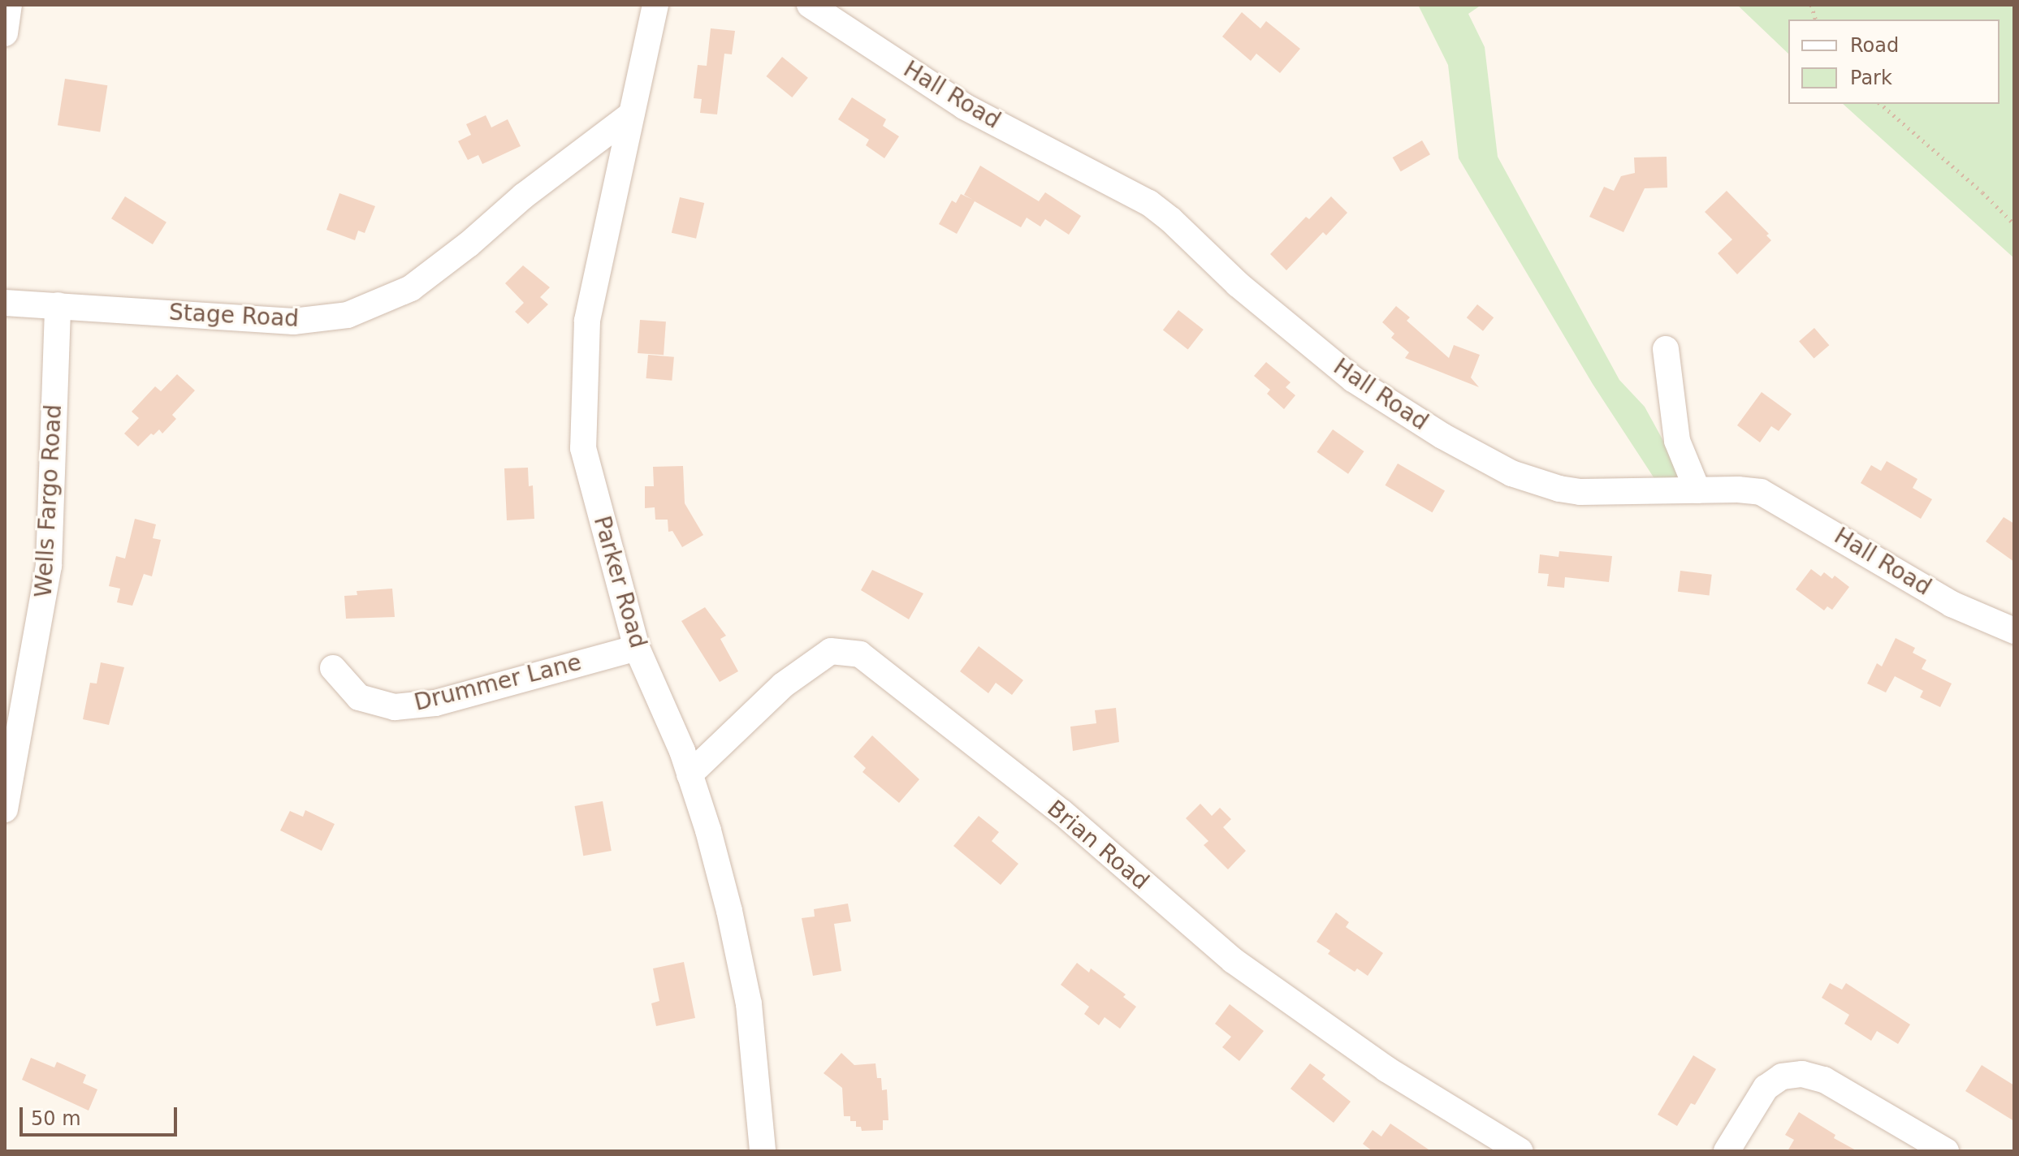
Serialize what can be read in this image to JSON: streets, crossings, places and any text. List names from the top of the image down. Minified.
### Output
{"streets":{"street":["Hall Road","Stage Road","Wells Fargo Road","Parker Road","Drummer Lane","Brian Road"]},"crossings":[["Stage Road","Wells Fargo Road"],["Stage Road","Parker Road"],["Parker Road","Drummer Lane"],["Parker Road","Brian Road"]],"legend":["Road","Park"],"scale_bar":"50 m"}
